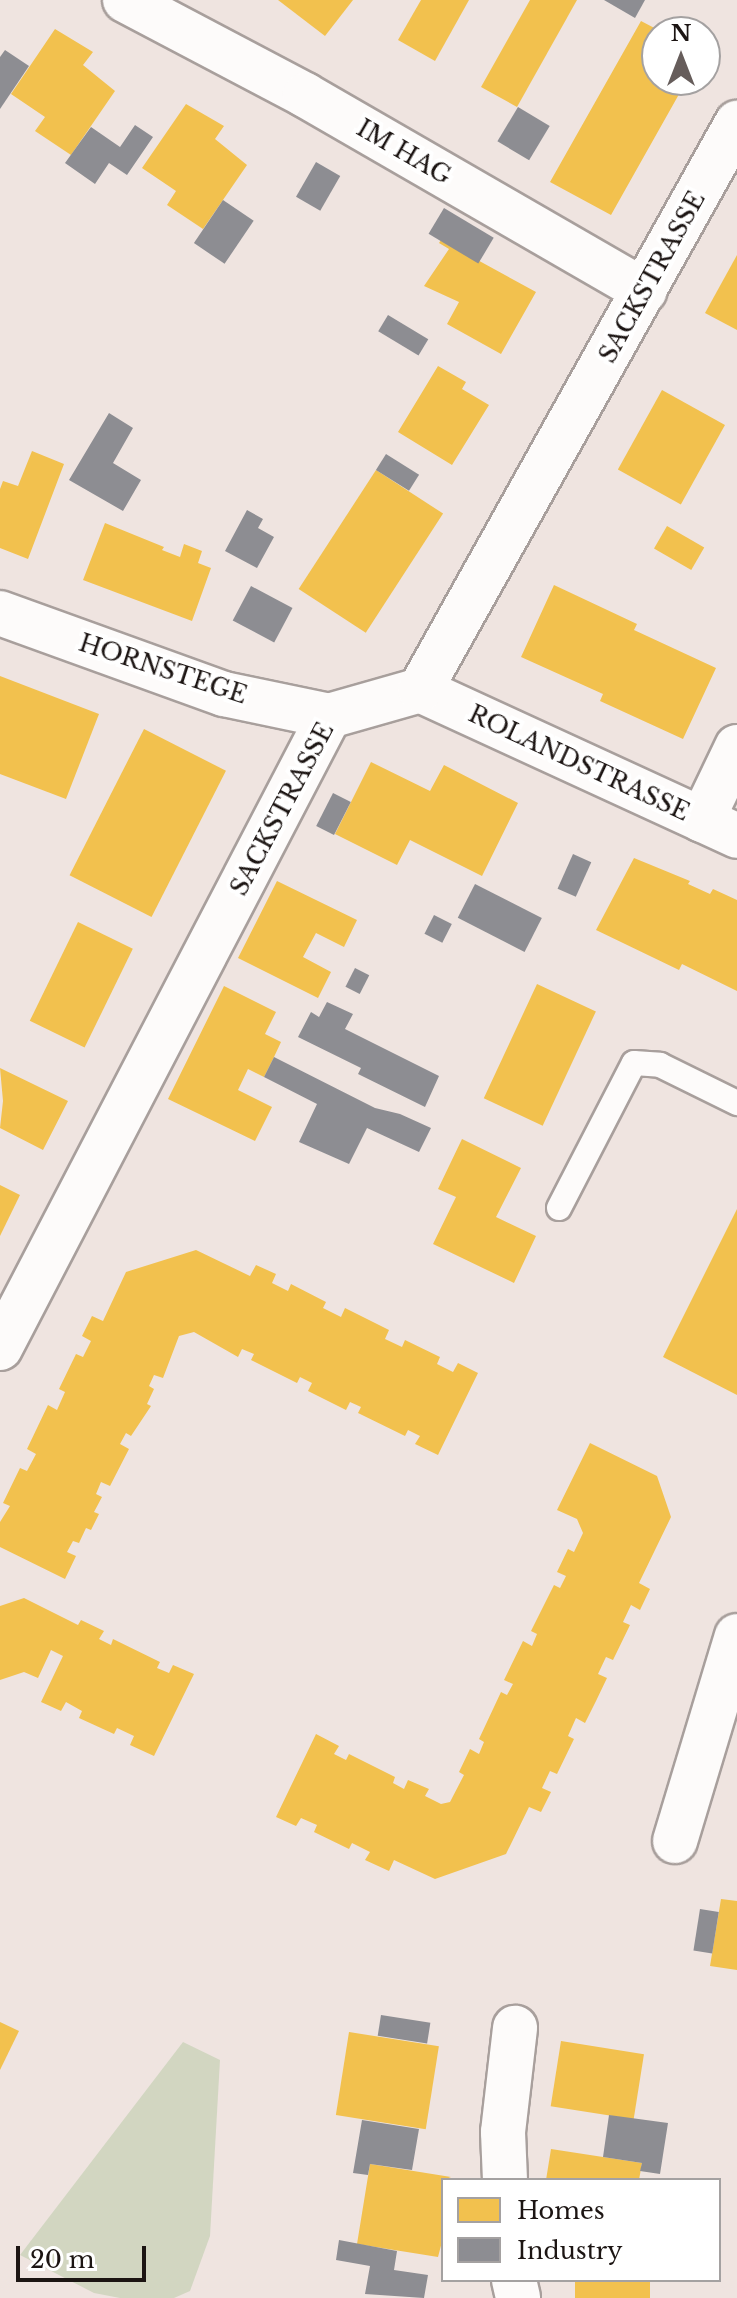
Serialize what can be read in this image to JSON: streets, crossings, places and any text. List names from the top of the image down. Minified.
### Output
{"streets":{"street":["IM HAG","SACKSTRASSE","HORNSTEGE","ROLANDSTRASSE"]},"crossings":[["IM HAG","SACKSTRASSE"],["SACKSTRASSE","HORNSTEGE"],["SACKSTRASSE","ROLANDSTRASSE"]],"legend":["Homes","Industry"],"scale_bar":"20 m","north":"top"}
